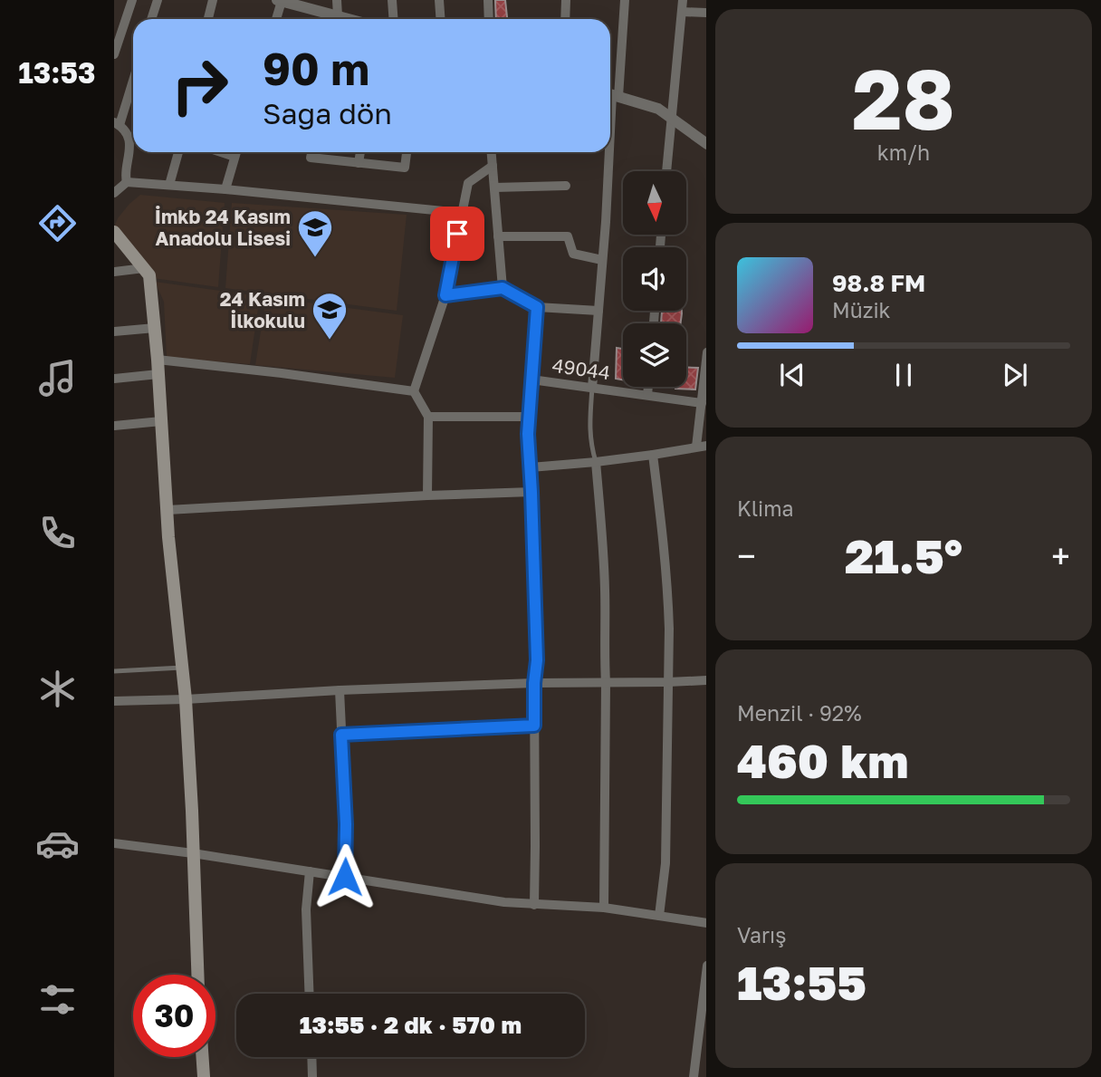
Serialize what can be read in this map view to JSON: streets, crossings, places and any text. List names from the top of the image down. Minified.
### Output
{"streets":{"street":["49044"]},"places":{"school or university":["İmkb 24 Kasım Anadolu Lisesi","24 Kasım İlkokulu"]},"north":"bottom","page":{"tabs":"13:53","tile":[["28","km/h"],"Klima",["Menzil · 92%","460 km"],["Varış","13:55"]],"turn":["90 m","Sağa dön"],"song":["98.8 FM","Müzik"],"heat":["−","21.5°","+"],"limit":"30","trip":"13:55 · 2 dk · 570 m"}}
